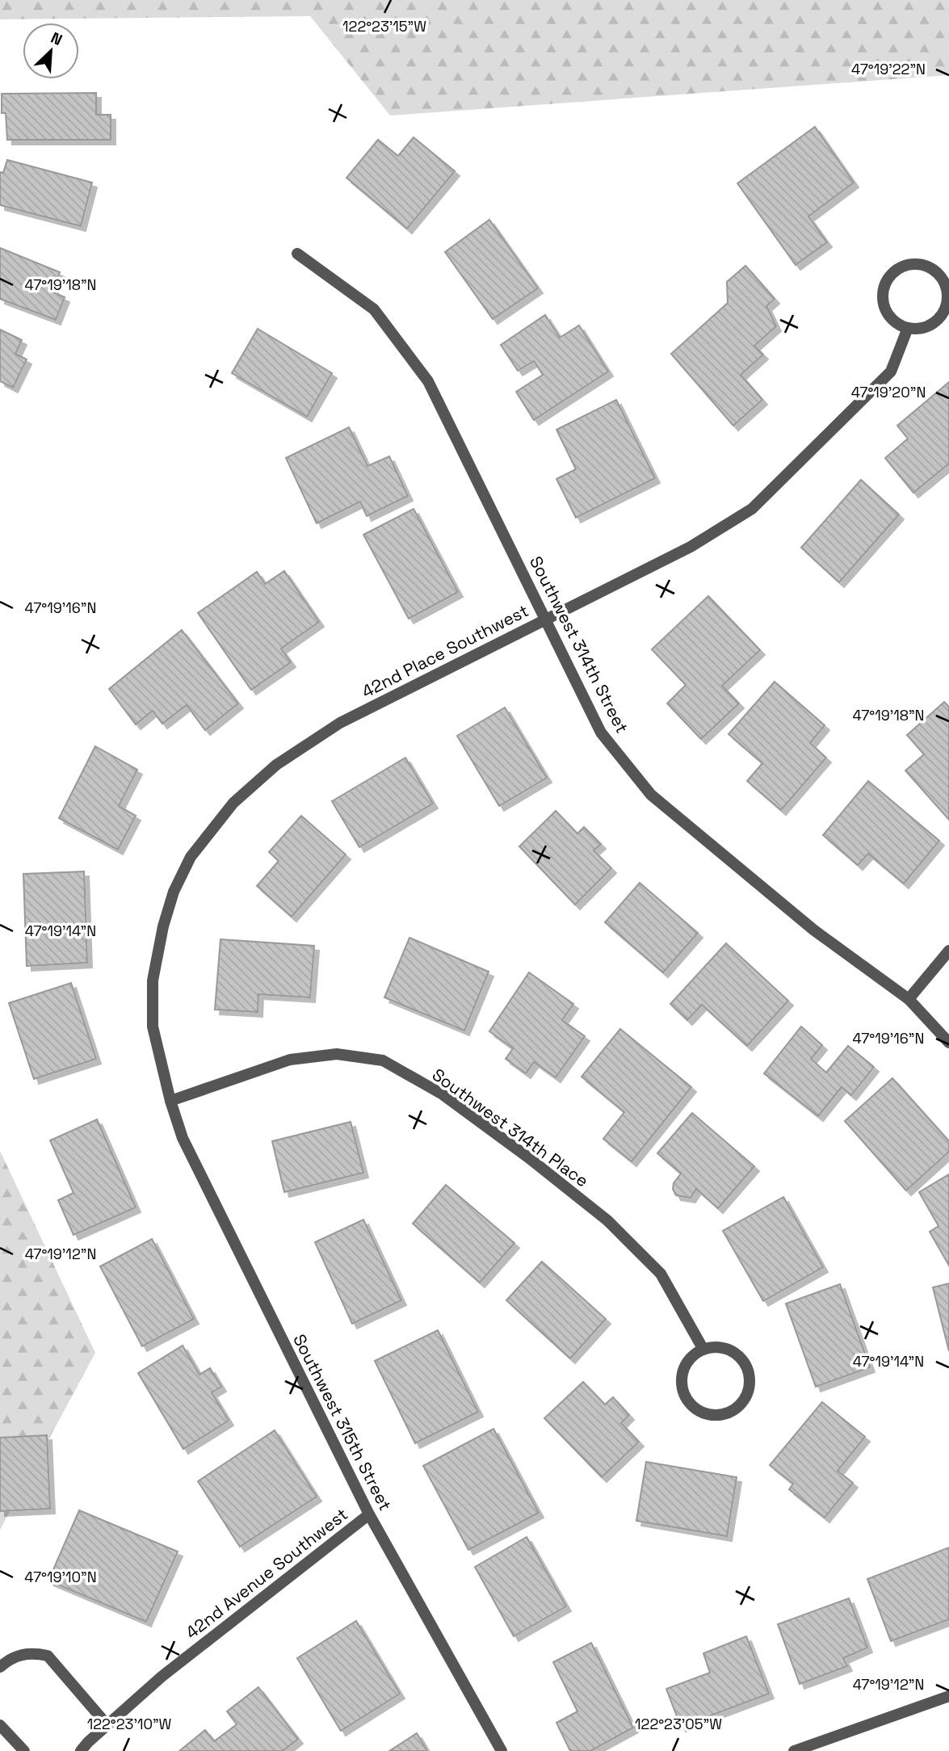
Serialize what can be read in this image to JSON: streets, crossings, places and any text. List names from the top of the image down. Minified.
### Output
{"streets":{"street":["Southwest 314th Street","42nd Place Southwest","Southwest 314th Place","Southwest 315th Street","42nd Avenue Southwest"]},"crossings":[["Southwest 314th Street","42nd Place Southwest"],["42nd Place Southwest","Southwest 314th Place"],["42nd Place Southwest","Southwest 315th Street"],["Southwest 314th Place","Southwest 315th Street"],["Southwest 315th Street","42nd Avenue Southwest"]],"north":"top right","coordinates":["122°23'15\"W","47°19'22\"N","47°19'18\"N","47°19'20\"N","47°19'16\"N","47°19'14\"N","47°19'12\"N","47°19'10\"N","122°23'10\"W","122°23'05\"W"]}
